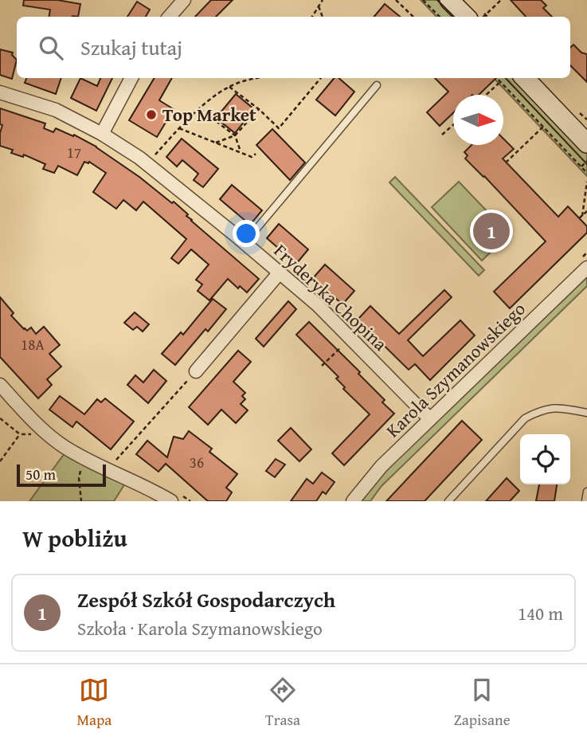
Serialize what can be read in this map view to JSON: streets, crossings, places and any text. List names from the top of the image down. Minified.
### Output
{"streets":{"street":["Fryderyka Chopina","Karola Szymanowskiego"]},"crossings":[["Fryderyka Chopina","Karola Szymanowskiego"]],"places":["Top Market"],"house_numbers":["17","18A","36"],"scale_bar":"50 m","north":"right","page":{"search":"Szukaj tutaj","pins":"1","scale":"50 m","heading":"W pobliżu","list":[{"mark":"1","name":"Zespół Szkół Gospodarczych","note":"Szkoła · Karola Szymanowskiego","value":"140 m"}],"nav":["Mapa","Trasa","Zapisane"]}}
